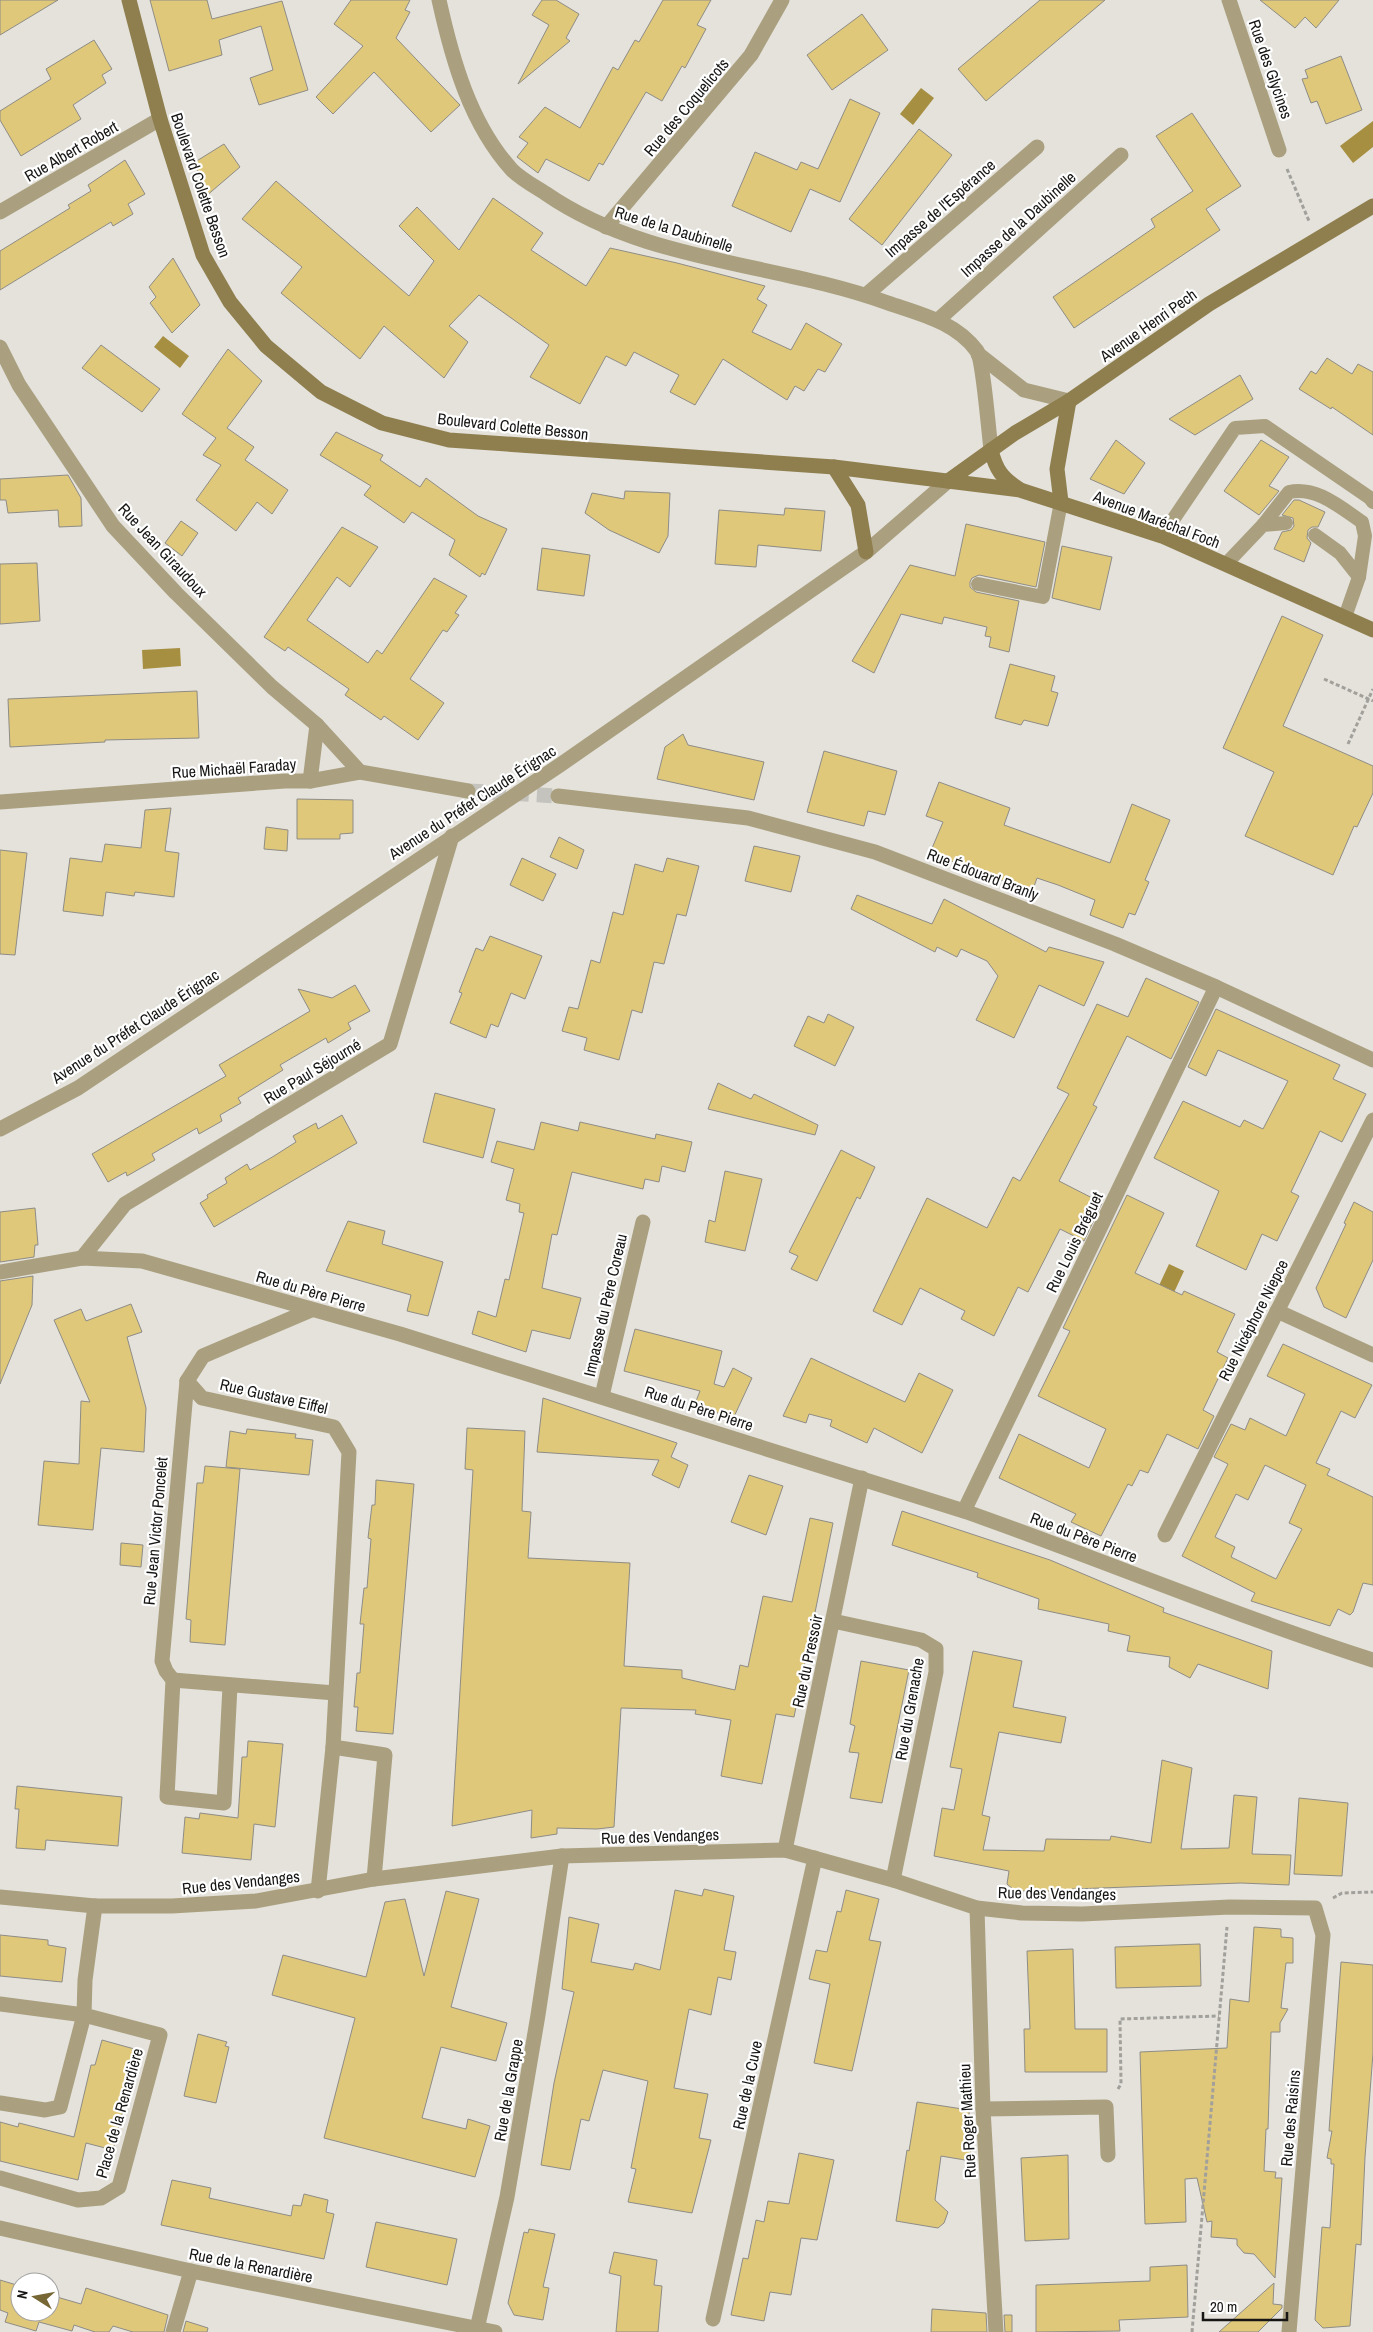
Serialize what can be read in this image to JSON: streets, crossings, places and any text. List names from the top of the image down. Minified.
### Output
{"streets":{"main road":["Boulevard Colette Besson","Avenue Henri Pech","Avenue Maréchal Foch"],"street":["Rue des Glycines","Rue des Coquelicots","Rue Albert Robert","Impasse de l'Espérance","Impasse de la Daubinelle","Rue de la Daubinelle","Rue Jean Giraudoux","Rue Michaël Faraday","Avenue du Préfet Claude Érignac","Rue Édouard Branly","Rue Paul Séjourné","Rue Louis Bréguet","Rue du Père Pierre","Impasse du Père Coreau","Rue Nicéphore Niepce","Rue Gustave Eiffel","Rue Jean Victor Poncelet","Rue du Pressoir","Rue du Grenache","Rue des Vendanges","Rue de la Cuve","Rue de la Grappe","Place de la Renardière","Rue des Raisins","Rue Roger Mathieu","Rue de la Renardière"]},"crossings":[["Rue des Coquelicots","Rue de la Daubinelle"],["Rue Albert Robert","Boulevard Colette Besson"],["Boulevard Colette Besson","Avenue Henri Pech"],["Boulevard Colette Besson","Avenue Maréchal Foch"],["Boulevard Colette Besson","Avenue du Préfet Claude Érignac"],["Impasse de l'Espérance","Rue de la Daubinelle"],["Impasse de la Daubinelle","Rue de la Daubinelle"],["Rue de la Daubinelle","Avenue Henri Pech"],["Avenue Henri Pech","Avenue Maréchal Foch"],["Avenue Henri Pech","Avenue du Préfet Claude Érignac"],["Avenue Maréchal Foch","Avenue du Préfet Claude Érignac"],["Rue Jean Giraudoux","Rue Michaël Faraday"],["Avenue du Préfet Claude Érignac","Rue Paul Séjourné"],["Rue Édouard Branly","Rue Louis Bréguet"],["Rue Paul Séjourné","Rue du Père Pierre"],["Rue Louis Bréguet","Rue du Père Pierre"],["Rue du Père Pierre","Impasse du Père Coreau"],["Rue du Père Pierre","Rue Gustave Eiffel"],["Rue du Père Pierre","Rue du Pressoir"],["Rue Gustave Eiffel","Rue Jean Victor Poncelet"],["Rue Gustave Eiffel","Rue des Vendanges"],["Rue du Pressoir","Rue du Grenache"],["Rue du Pressoir","Rue des Vendanges"],["Rue du Grenache","Rue des Vendanges"],["Rue des Vendanges","Rue de la Cuve"],["Rue des Vendanges","Rue de la Grappe"],["Rue des Vendanges","Rue des Raisins"],["Rue des Vendanges","Rue Roger Mathieu"],["Rue de la Grappe","Rue de la Renardière"]],"scale_bar":"20 m","north":"left"}
